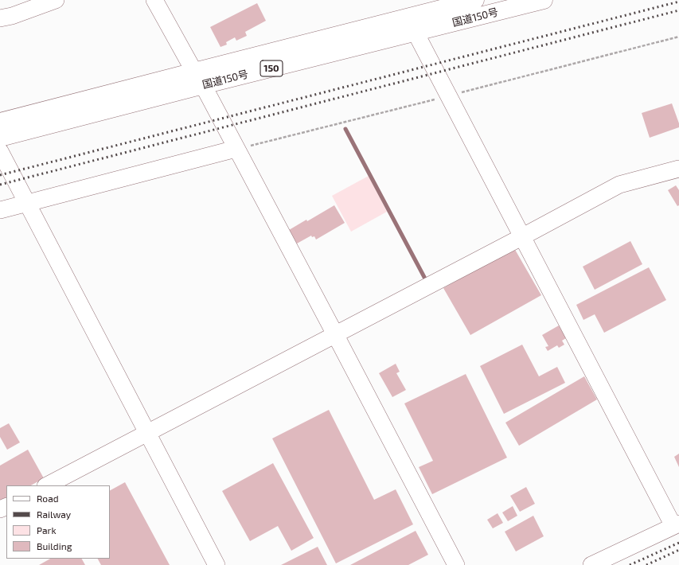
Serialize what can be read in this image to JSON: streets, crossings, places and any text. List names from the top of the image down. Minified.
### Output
{"streets":{"highway":["国道150号","150"]},"legend":["Road","Railway","Park","Building"]}
